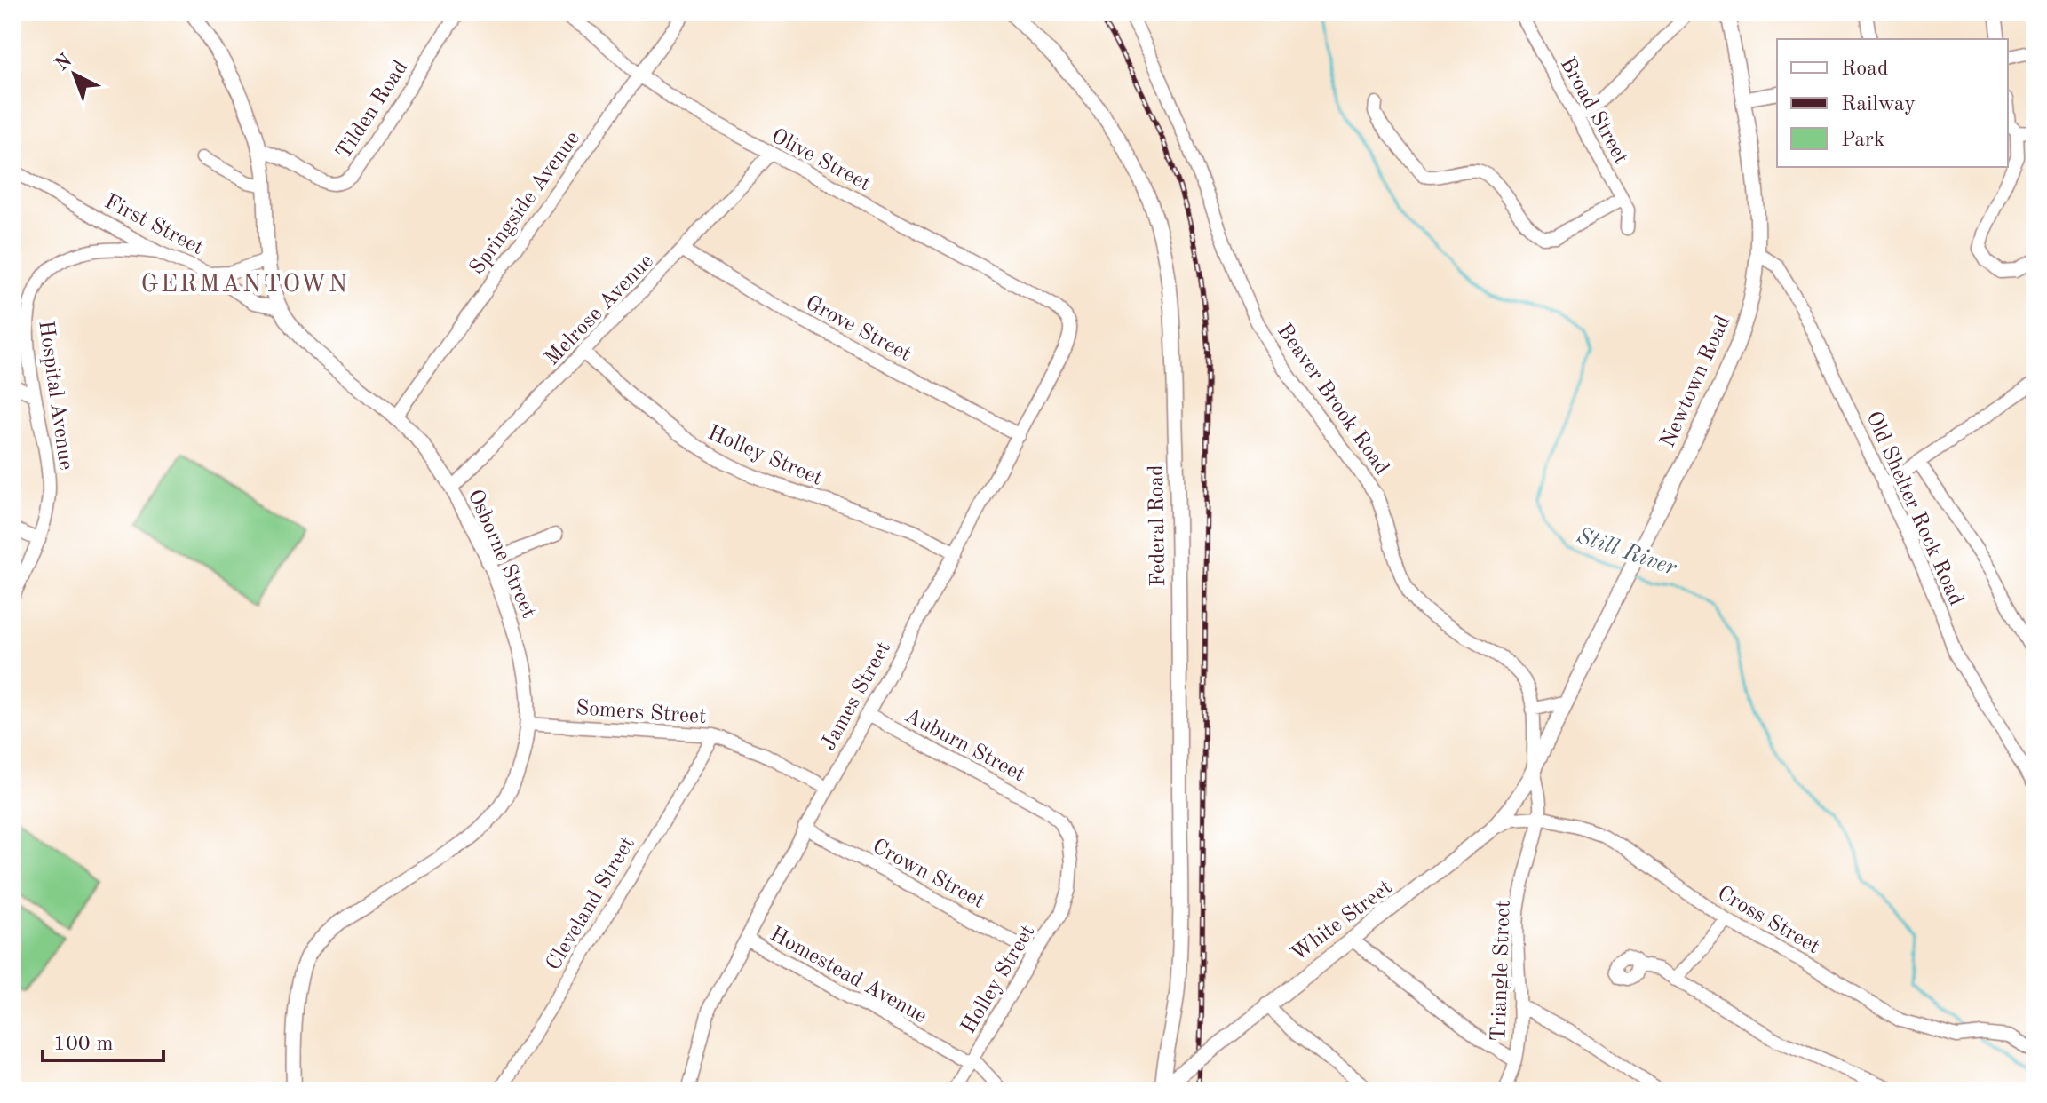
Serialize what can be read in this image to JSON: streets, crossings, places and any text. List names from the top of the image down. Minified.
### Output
{"streets":{"main road":["Newtown Road","Federal Road","Osborne Street","White Street"],"street":["Tilden Road","Broad Street","Olive Street","Springside Avenue","First Street","Melrose Avenue","Grove Street","Hospital Avenue","Beaver Brook Road","Holley Street","Old Shelter Rock Road","James Street","Somers Street","Auburn Street","Crown Street","Cleveland Street","Cross Street","Triangle Street","Homestead Avenue"]},"crossings":[["Tilden Road","Osborne Street"],["Olive Street","Springside Avenue"],["Olive Street","Melrose Avenue"],["Olive Street","James Street"],["Springside Avenue","Osborne Street"],["First Street","Hospital Avenue"],["First Street","Osborne Street"],["Melrose Avenue","Grove Street"],["Melrose Avenue","Holley Street"],["Melrose Avenue","Osborne Street"],["Grove Street","James Street"],["Newtown Road","Beaver Brook Road"],["Newtown Road","Old Shelter Rock Road"],["Newtown Road","White Street"],["Newtown Road","Triangle Street"],["Beaver Brook Road","White Street"],["Beaver Brook Road","Triangle Street"],["Holley Street","James Street"],["Holley Street","Auburn Street"],["Holley Street","Crown Street"],["Holley Street","Homestead Avenue"],["Federal Road","White Street"],["Osborne Street","Somers Street"],["James Street","Somers Street"],["James Street","Auburn Street"],["James Street","Crown Street"],["James Street","Homestead Avenue"],["Somers Street","Cleveland Street"],["Cross Street","White Street"],["Cross Street","Triangle Street"],["White Street","Triangle Street"]],"districts":["GERMANTOWN"],"water":["Still River"],"legend":["Road","Railway","Park"],"scale_bar":"100 m","north":"top left"}
